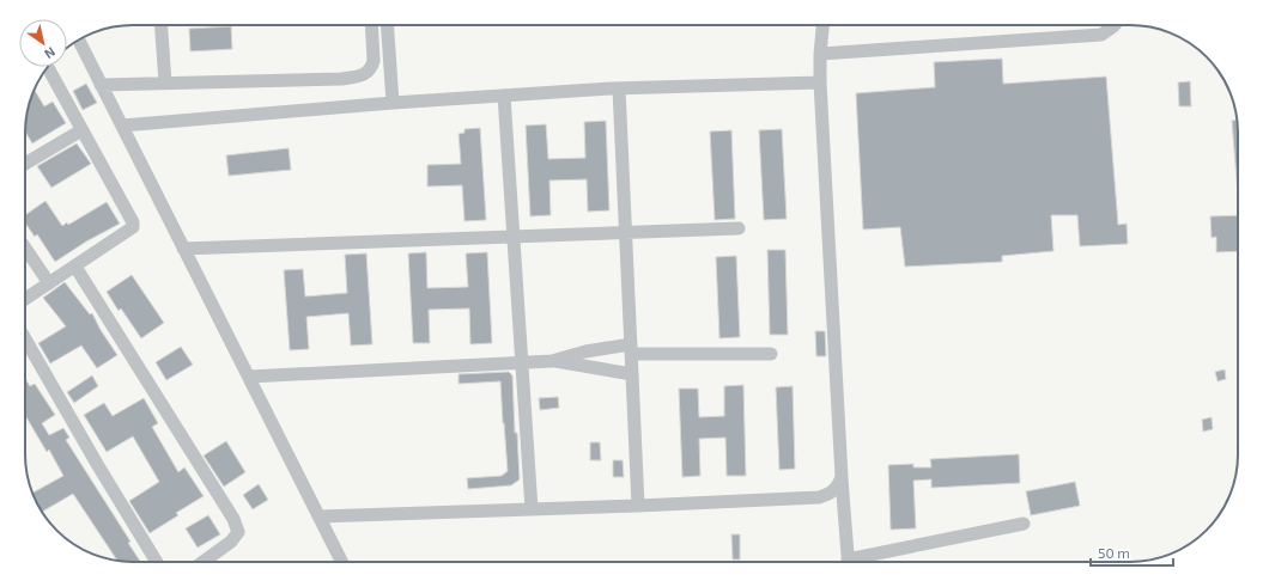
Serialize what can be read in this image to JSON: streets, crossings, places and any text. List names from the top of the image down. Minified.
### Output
{"scale_bar":"50 m","north":"bottom right"}
